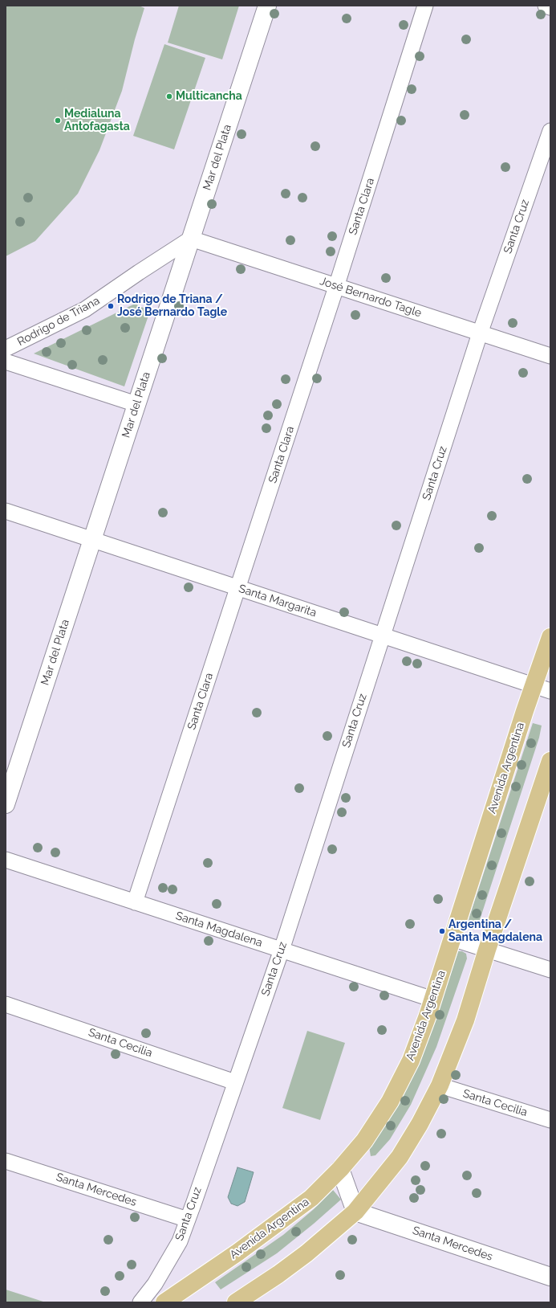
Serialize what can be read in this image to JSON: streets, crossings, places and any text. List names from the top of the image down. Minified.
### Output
{"streets":{"main road":["Avenida Argentina"],"street":["Mar del Plata","Santa Clara","Santa Cruz","José Bernardo Tagle","Rodrigo de Triana","Santa Margarita","Santa Magdalena","Santa Cecilia","Santa Mercedes"]},"crossings":[["Mar del Plata","José Bernardo Tagle"],["Mar del Plata","Rodrigo de Triana"],["Mar del Plata","Santa Margarita"],["Santa Clara","José Bernardo Tagle"],["Santa Clara","Santa Margarita"],["Santa Clara","Santa Magdalena"],["Santa Cruz","José Bernardo Tagle"],["Santa Cruz","Santa Margarita"],["Santa Cruz","Santa Magdalena"],["Santa Cruz","Santa Cecilia"],["Santa Cruz","Santa Mercedes"],["José Bernardo Tagle","Rodrigo de Triana"],["Santa Margarita","Avenida Argentina"],["Avenida Argentina","Santa Magdalena"]],"places":["Multicancha","Medialuna Antofagasta","Rodrigo de Triana / José Bernardo Tagle","Argentina / Santa Magdalena"]}
